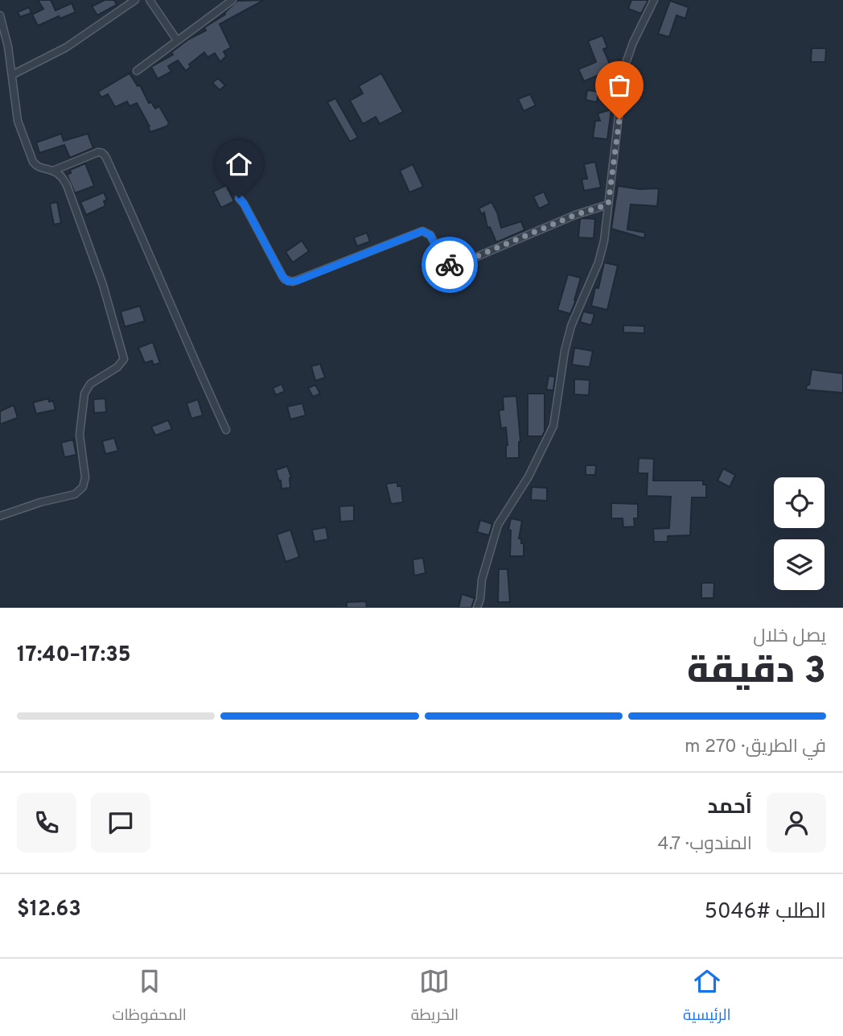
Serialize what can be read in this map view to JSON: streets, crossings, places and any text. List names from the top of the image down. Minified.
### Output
{"page":{"heading":["3 دقيقة","يصل خلال","17:35–17:40"],"panel":["أحمد","المندوب · 4.7","الطلب #5046","$12.63"],"bar":"في الطريق · 270 m","tabs":["الرئيسية","الخريطة","المحفوظات"]}}
